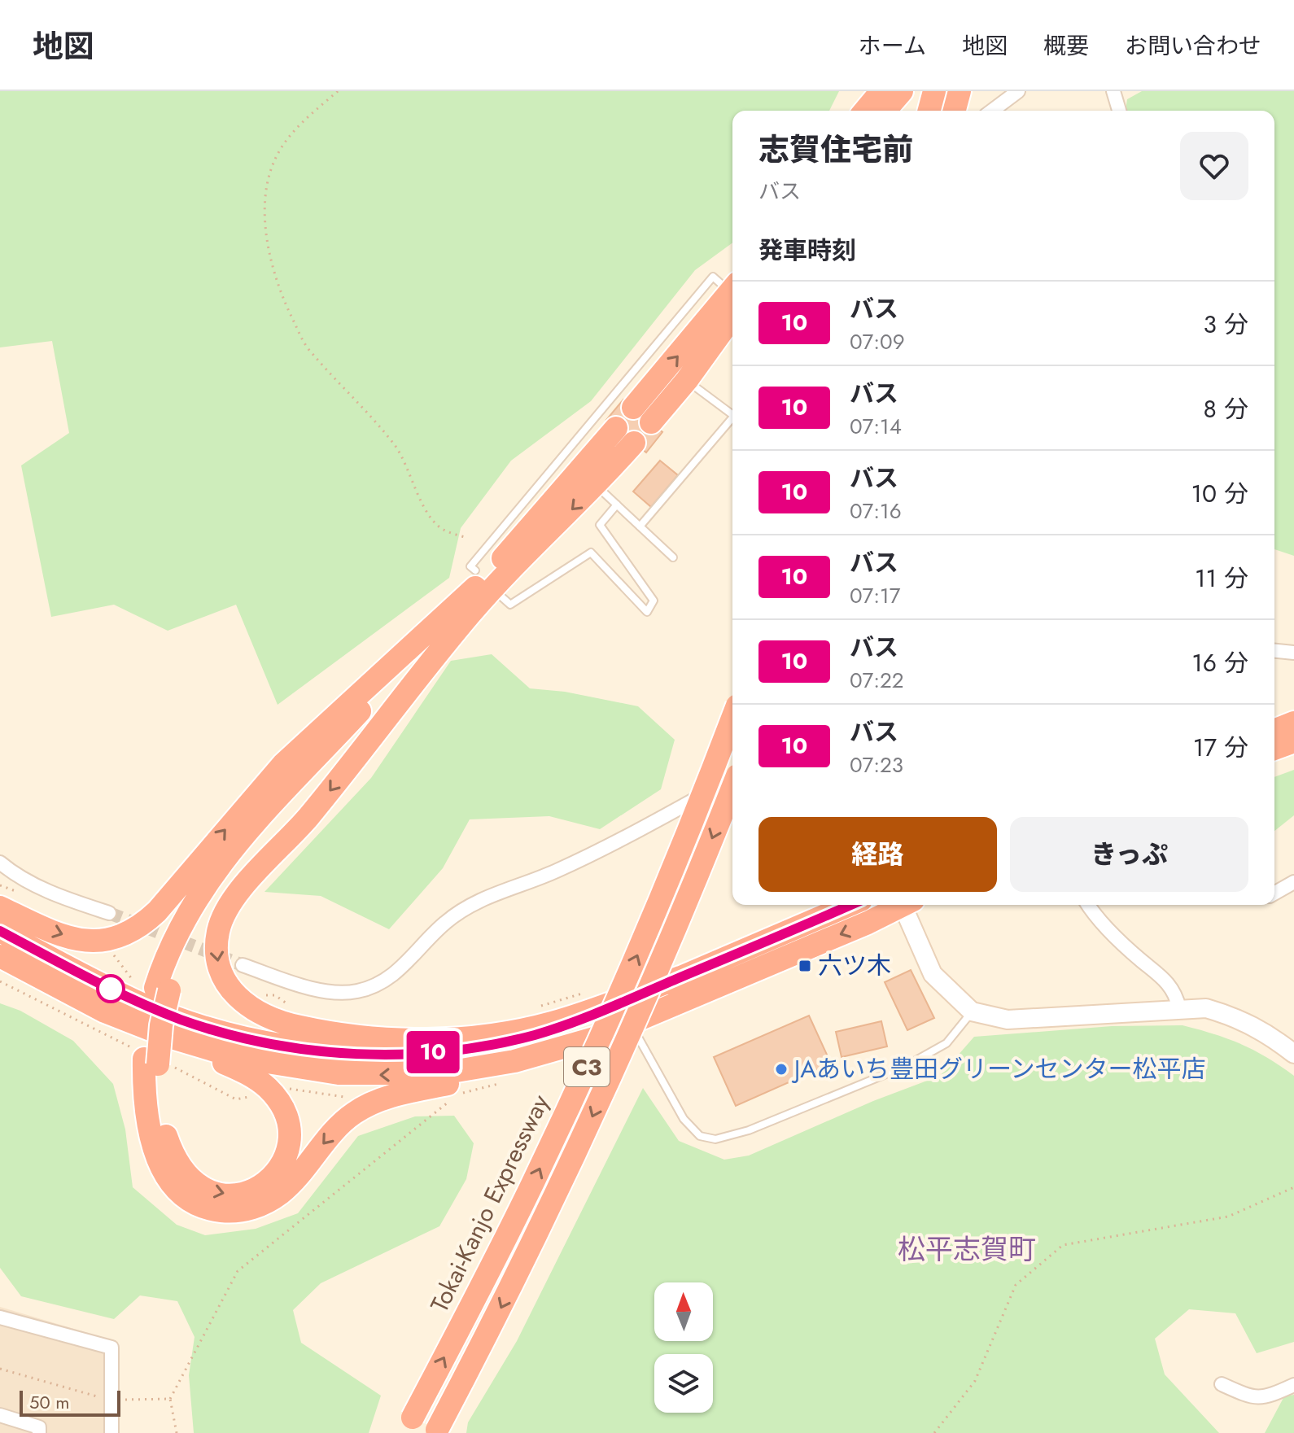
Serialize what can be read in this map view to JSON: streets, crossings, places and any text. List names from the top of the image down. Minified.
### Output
{"streets":{"highway":["C3","Tokai-Kanjo Expressway"]},"districts":["松平志賀町"],"places":{"transit":["六ツ木"],"other":["JAあいち豊田グリーンセンター松平店"]},"lines":["bus line 10"],"scale_bar":"50 m","north":"top","page":{"header":"地図","nav":["ホーム","地図","概要","お問い合わせ"],"on_map":"10","heading":[["志賀住宅前","バス"],"発車時刻"],"list":[{"mark":"10","name":"バス","note":"07:09","value":"3 分"},{"mark":"10","name":"バス","note":"07:14","value":"8 分"},{"mark":"10","name":"バス","note":"07:16","value":"10 分"},{"mark":"10","name":"バス","note":"07:17","value":"11 分"},{"mark":"10","name":"バス","note":"07:22","value":"16 分"},{"mark":"10","name":"バス","note":"07:23","value":"17 分"}],"buttons":["経路","きっぷ"],"scale":"50 m"}}
